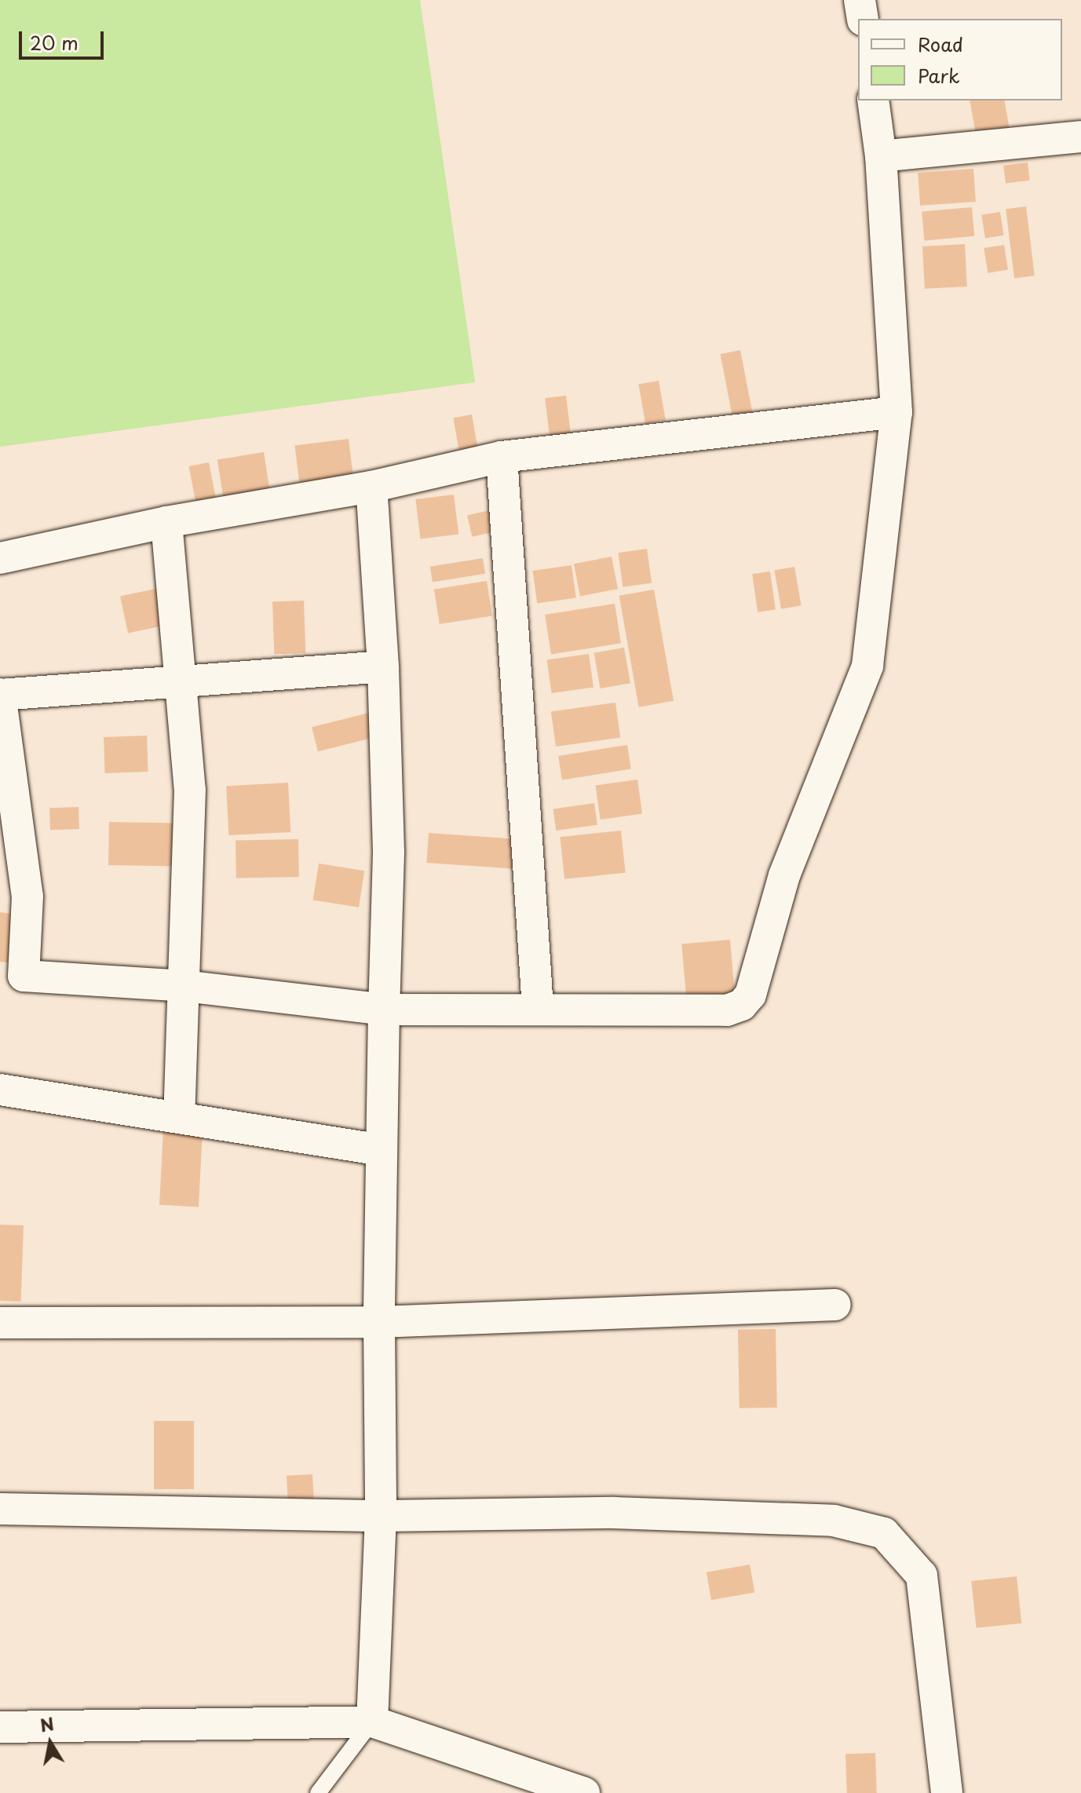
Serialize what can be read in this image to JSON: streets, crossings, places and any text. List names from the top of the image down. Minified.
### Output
{"legend":["Road","Park"],"scale_bar":"20 m","north":"top"}
